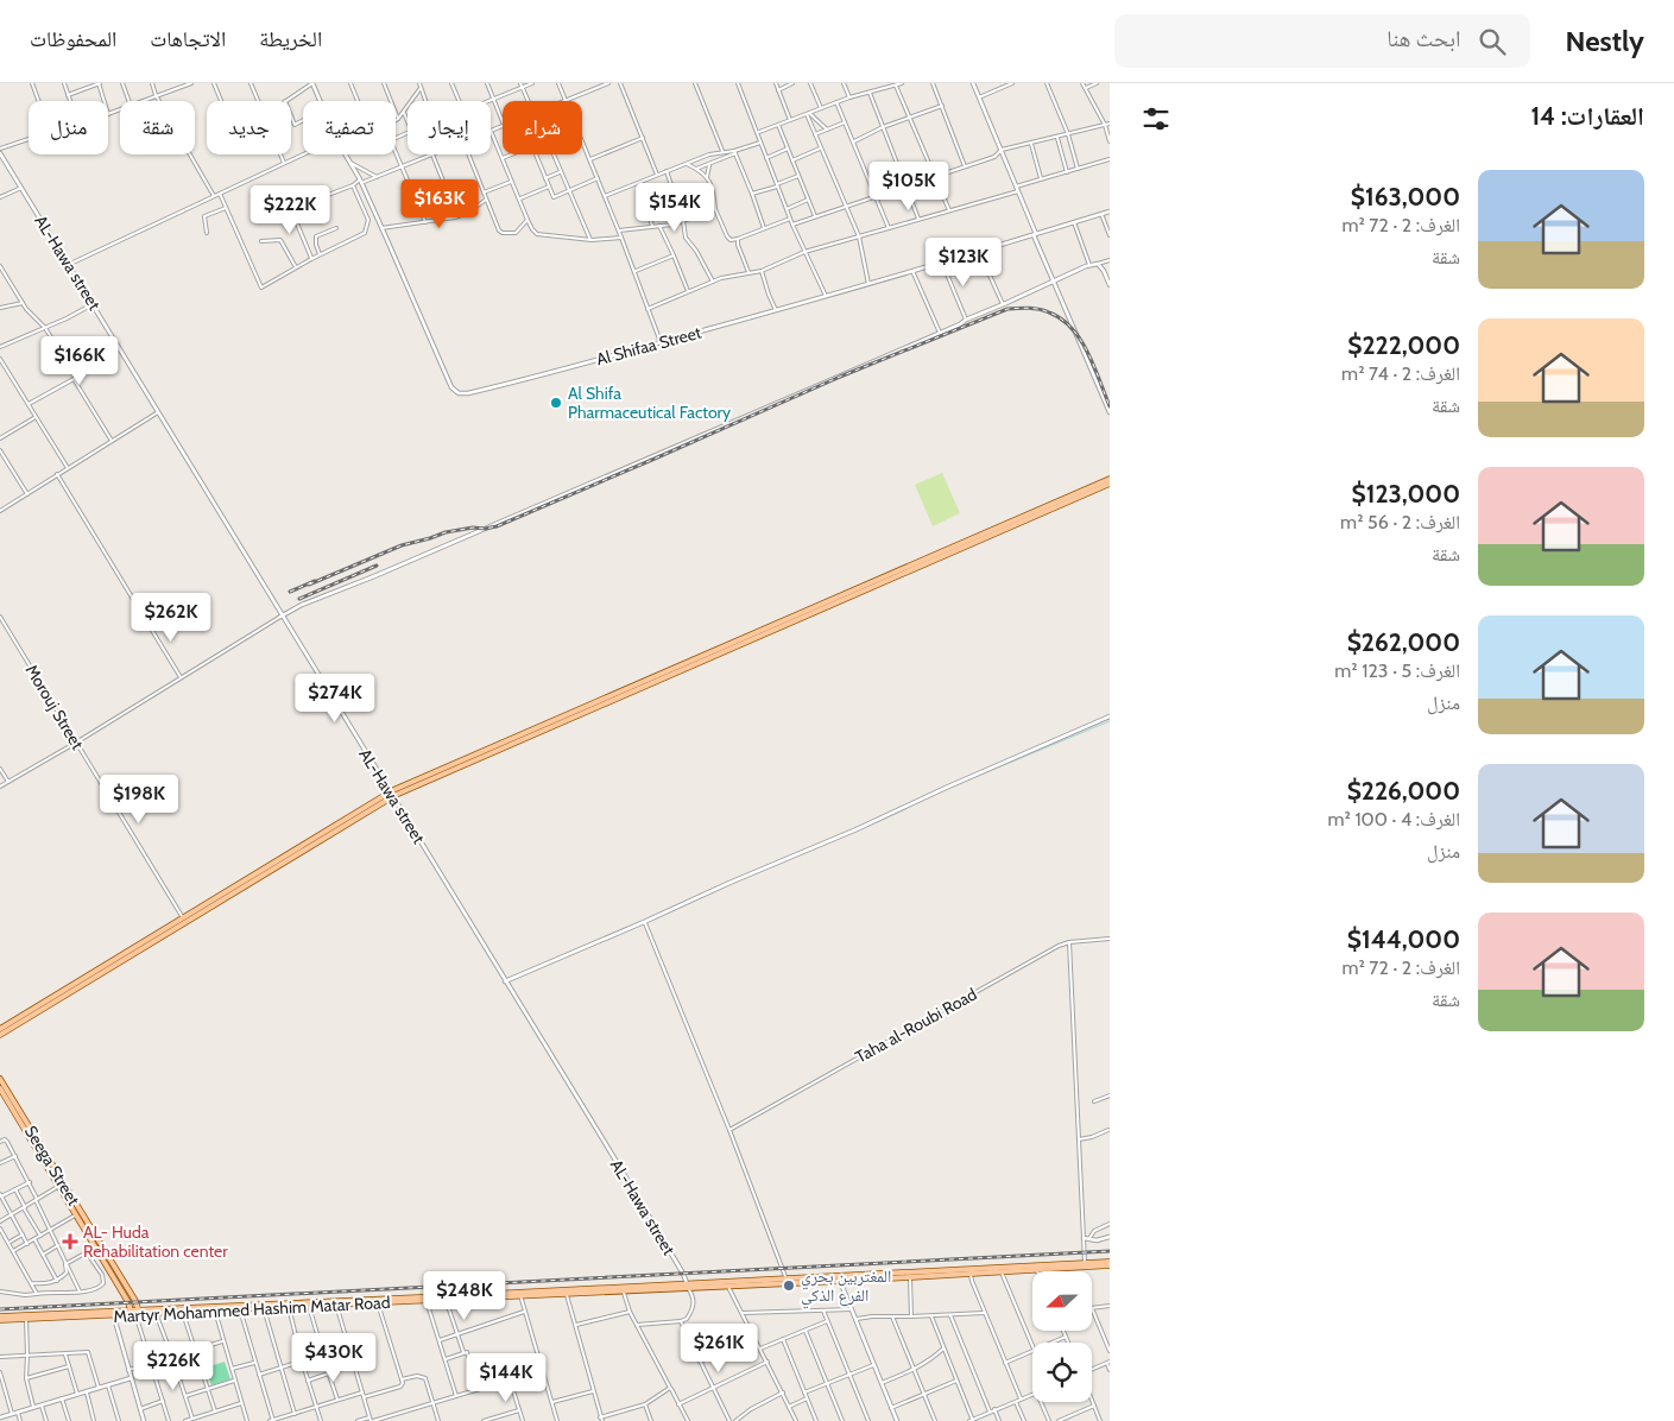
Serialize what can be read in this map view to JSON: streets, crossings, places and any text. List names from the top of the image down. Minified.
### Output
{"streets":{"main road":["Seega Street","Martyr Mohammed Hashim Matar Road"],"street":["AL-Hawa street","Al Shifaa Street","Morouj Street","Taha al-Roubi Road"]},"crossings":[["AL-Hawa street","Martyr Mohammed Hashim Matar Road"],["Seega Street","Martyr Mohammed Hashim Matar Road"]],"places":{"other":["Al Shifa Pharmaceutical Factory","المغتربين بحري الفرع الذكي"],"health":["AL- Huda Rehabilitation center"]},"north":"left","page":{"header":"Nestly","search":"ابحث هنا","nav":["الخريطة","الاتجاهات","المحفوظات"],"heading":"العقارات: 14","chip":["شراء","إيجار","تصفية","جديد","شقة","منزل"],"list":[{"name":"$163,000","note":"الغرف: 2 · 72 m² · شقة"},{"name":"$222,000","note":"الغرف: 2 · 74 m² · شقة"},{"name":"$123,000","note":"الغرف: 2 · 56 m² · شقة"},{"name":"$262,000","note":"الغرف: 5 · 123 m² · منزل"},{"name":"$226,000","note":"الغرف: 4 · 100 m² · منزل"},{"name":"$144,000","note":"الغرف: 2 · 72 m² · شقة"}],"price":["$105K","$163K","$154K","$222K","$123K","$166K","$262K","$274K","$198K","$248K","$261K","$430K","$226K","$144K"]}}
